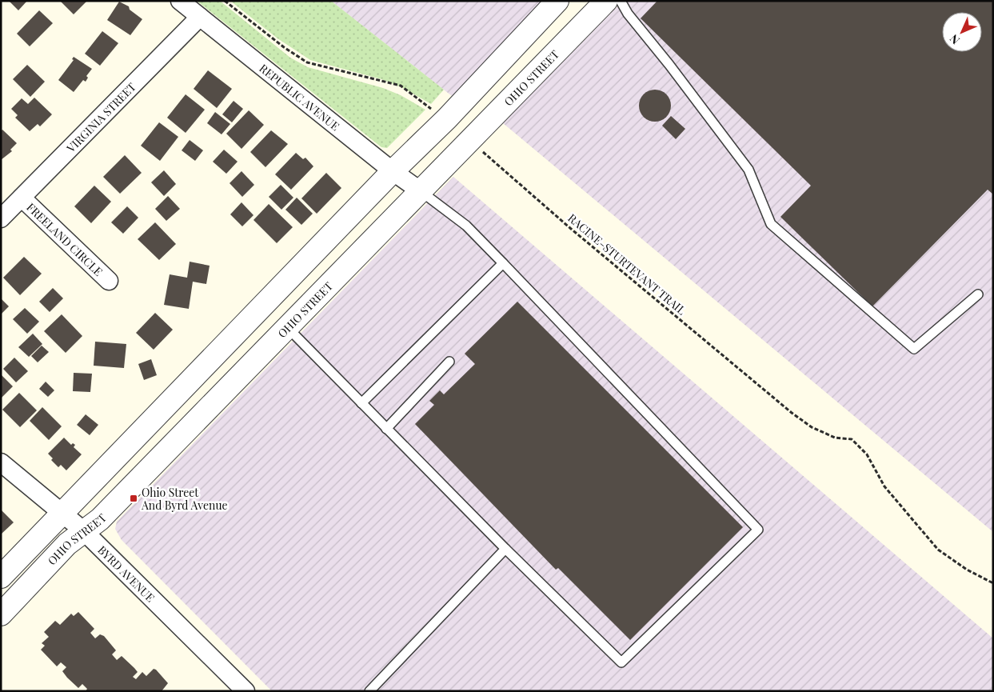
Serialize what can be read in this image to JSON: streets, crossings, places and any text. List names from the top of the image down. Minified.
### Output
{"streets":{"street":["OHIO STREET","REPUBLIC AVENUE","VIRGINIA STREET","FREELAND CIRCLE","BYRD AVENUE"],"path":["RACINE-STURTEVANT TRAIL"]},"crossings":[["OHIO STREET","REPUBLIC AVENUE"],["OHIO STREET","RACINE-STURTEVANT TRAIL"],["OHIO STREET","BYRD AVENUE"],["REPUBLIC AVENUE","VIRGINIA STREET"],["VIRGINIA STREET","FREELAND CIRCLE"]],"places":{"transit":["Ohio Street And Byrd Avenue"]},"north":"bottom left"}
